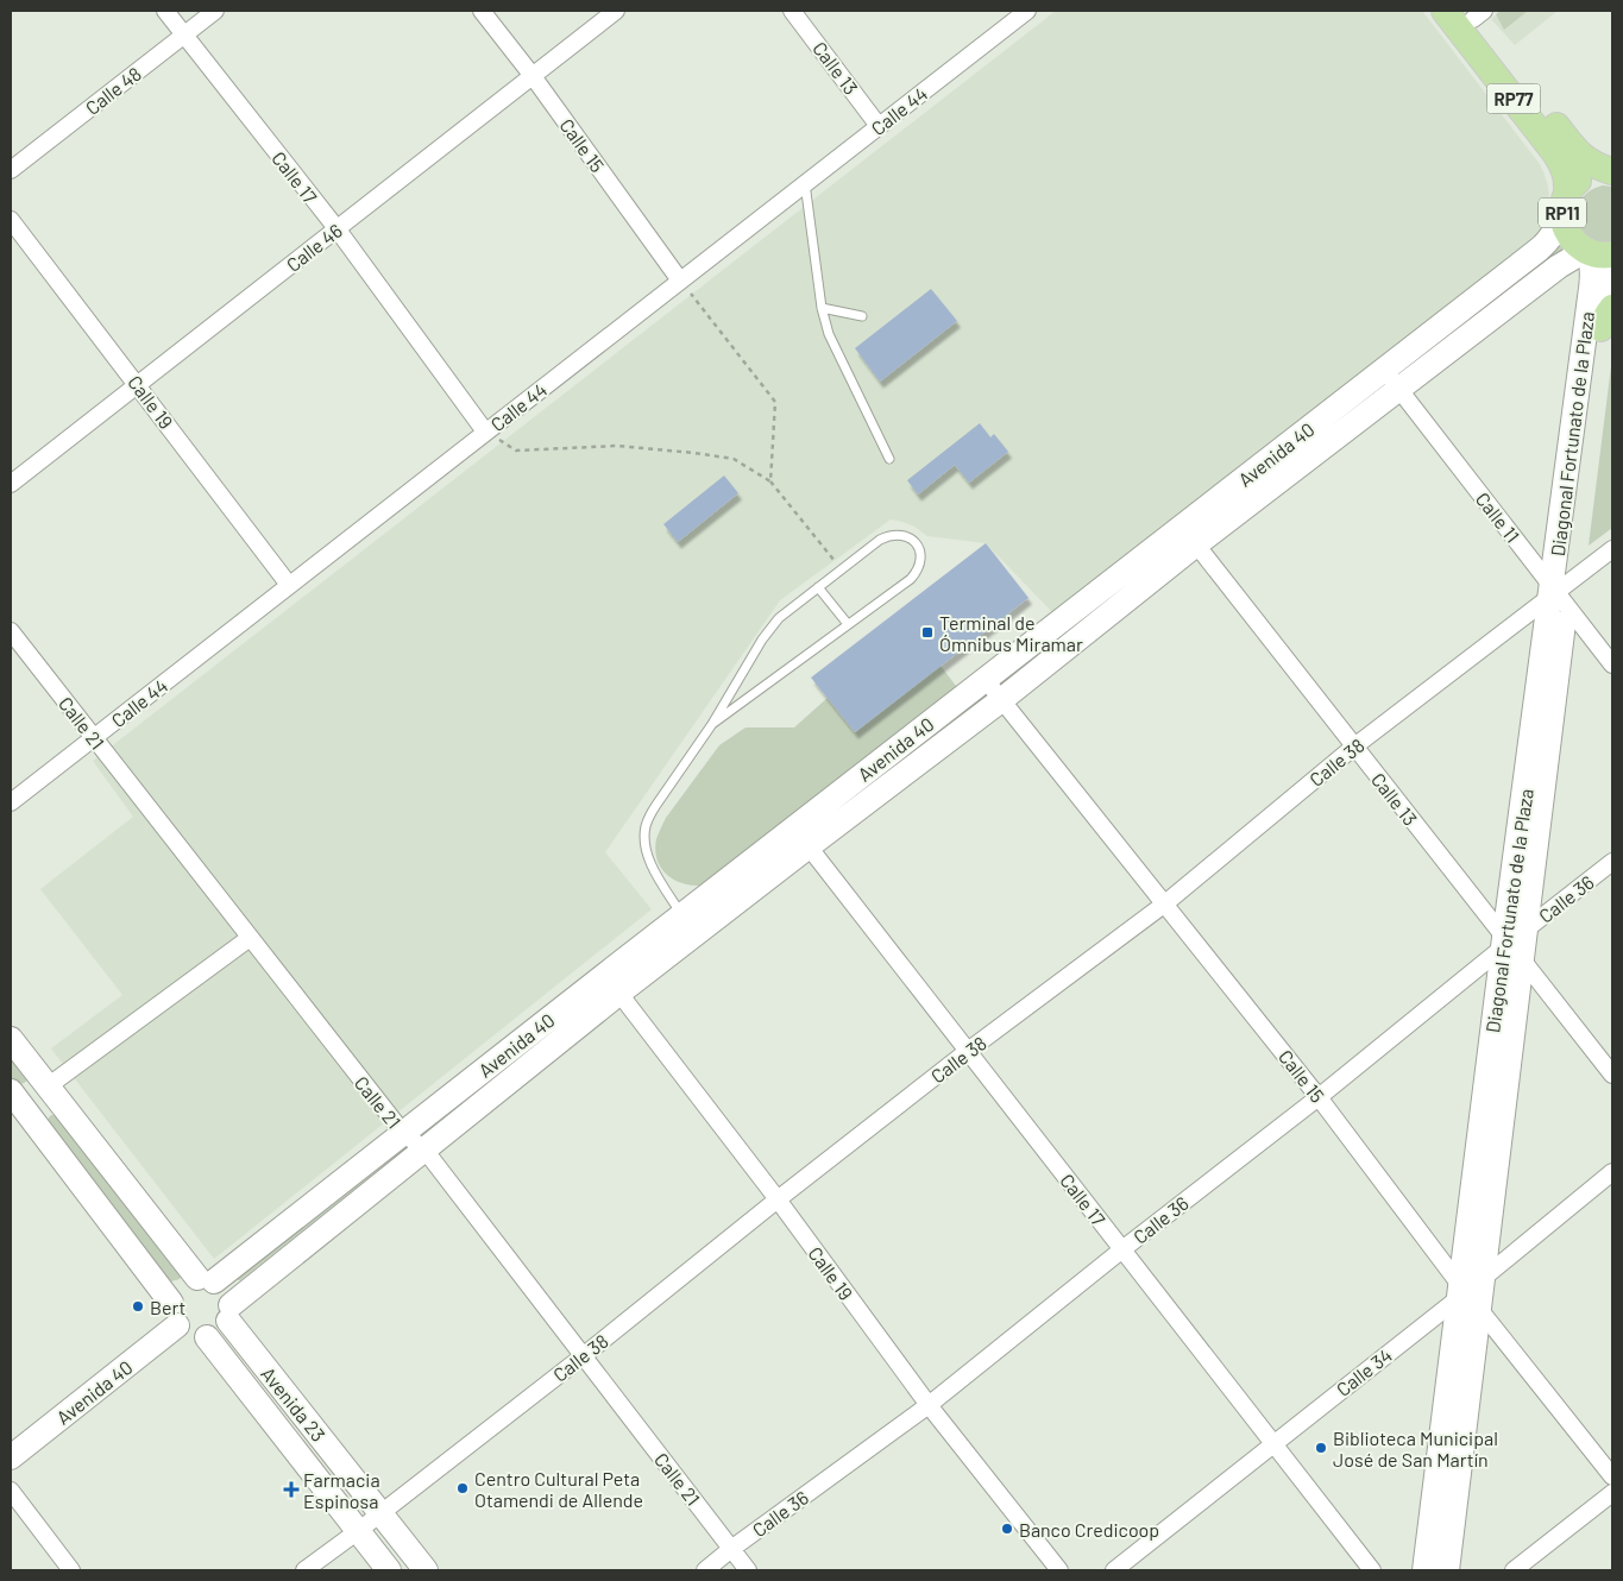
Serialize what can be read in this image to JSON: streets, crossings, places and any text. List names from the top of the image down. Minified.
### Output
{"streets":{"main road":["RP77","RP11","Diagonal Fortunato de la Plaza","Avenida 40","Avenida 23"],"street":["Calle 13","Calle 48","Calle 44","Calle 15","Calle 17","Calle 46","Calle 19","Calle 11","Calle 21","Calle 38","Calle 36","Calle 34"]},"crossings":[["Calle 13","Calle 44"],["Calle 13","Diagonal Fortunato de la Plaza"],["Calle 13","Avenida 40"],["Calle 13","Calle 38"],["Calle 13","Calle 36"],["Calle 48","Calle 17"],["RP77","RP11"],["RP77","Avenida 40"],["Calle 44","Calle 15"],["Calle 44","Calle 17"],["Calle 44","Calle 19"],["Calle 44","Calle 21"],["Calle 15","Calle 46"],["Calle 15","Diagonal Fortunato de la Plaza"],["Calle 15","Avenida 40"],["Calle 15","Calle 38"],["Calle 15","Calle 36"],["Calle 15","Calle 34"],["Calle 17","Calle 46"],["Calle 17","Avenida 40"],["Calle 17","Calle 38"],["Calle 17","Calle 36"],["Calle 17","Calle 34"],["RP11","Diagonal Fortunato de la Plaza"],["RP11","Avenida 40"],["Calle 46","Calle 19"],["Calle 19","Avenida 40"],["Calle 19","Calle 38"],["Calle 19","Calle 36"],["Diagonal Fortunato de la Plaza","Avenida 40"],["Diagonal Fortunato de la Plaza","Calle 11"],["Diagonal Fortunato de la Plaza","Calle 38"],["Diagonal Fortunato de la Plaza","Calle 36"],["Diagonal Fortunato de la Plaza","Calle 34"],["Avenida 40","Calle 11"],["Avenida 40","Calle 21"],["Avenida 40","Avenida 23"],["Calle 11","Calle 38"],["Calle 21","Calle 38"],["Calle 21","Calle 36"],["Calle 38","Avenida 23"]],"places":{"transit":["Terminal de Ómnibus Miramar"],"other":["Bert","Biblioteca Municipal José de San Martín","Centro Cultural Peta Otamendi de Allende","Banco Credicoop"],"health":["Farmacia Espinosa"]}}
